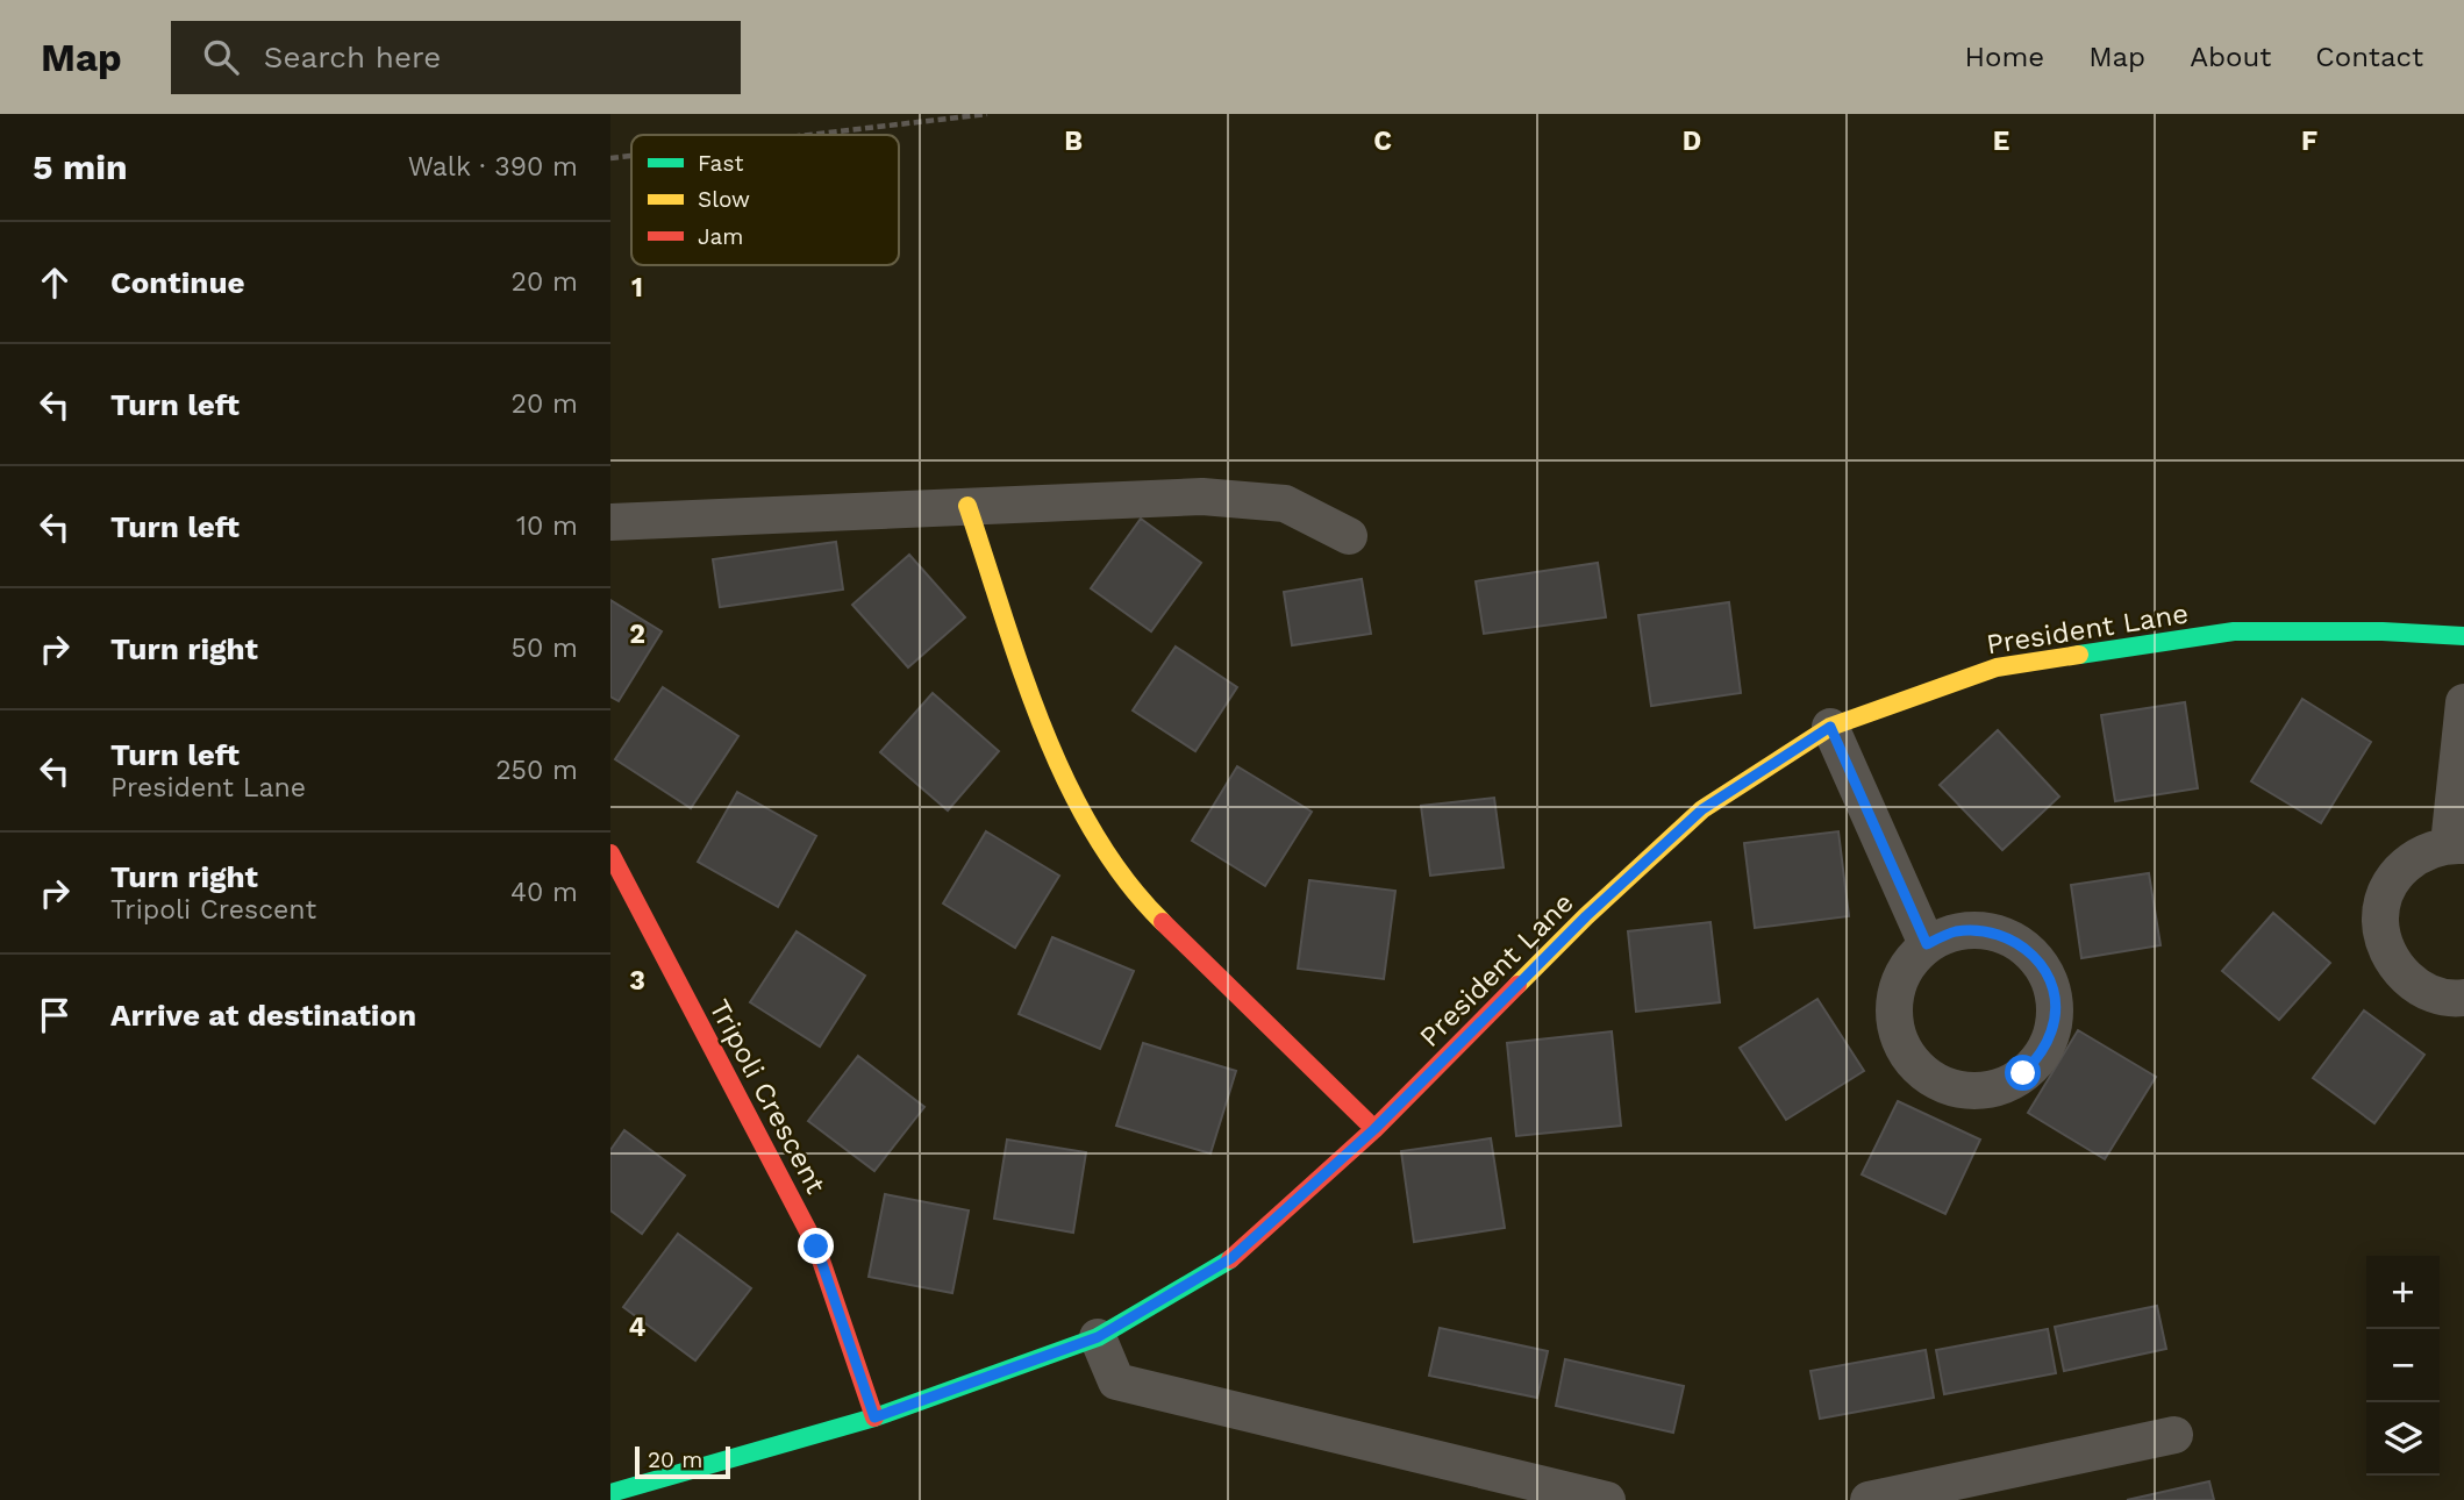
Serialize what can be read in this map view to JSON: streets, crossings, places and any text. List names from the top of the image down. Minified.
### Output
{"streets":{"street":["President Lane","Tripoli Crescent"]},"crossings":[["President Lane","Tripoli Crescent"]],"legend":["Fast","Slow","Jam"],"scale_bar":"20 m","page":{"header":"Map","search":"Search here","nav":["Home","Map","About","Contact"],"heading":["5 min","Walk · 390 m"],"list":[["Continue","20 m"],["Turn left","20 m"],["Turn left","10 m"],["Turn right","50 m"],["Turn left","President Lane","250 m"],["Turn right","Tripoli Crescent","40 m"],"Arrive at destination"],"map_buttons":["+","−"],"scale":"20 m"},"grid":{"columns":["B","C","D","E","F"],"rows":["1","2","3","4"]}}
